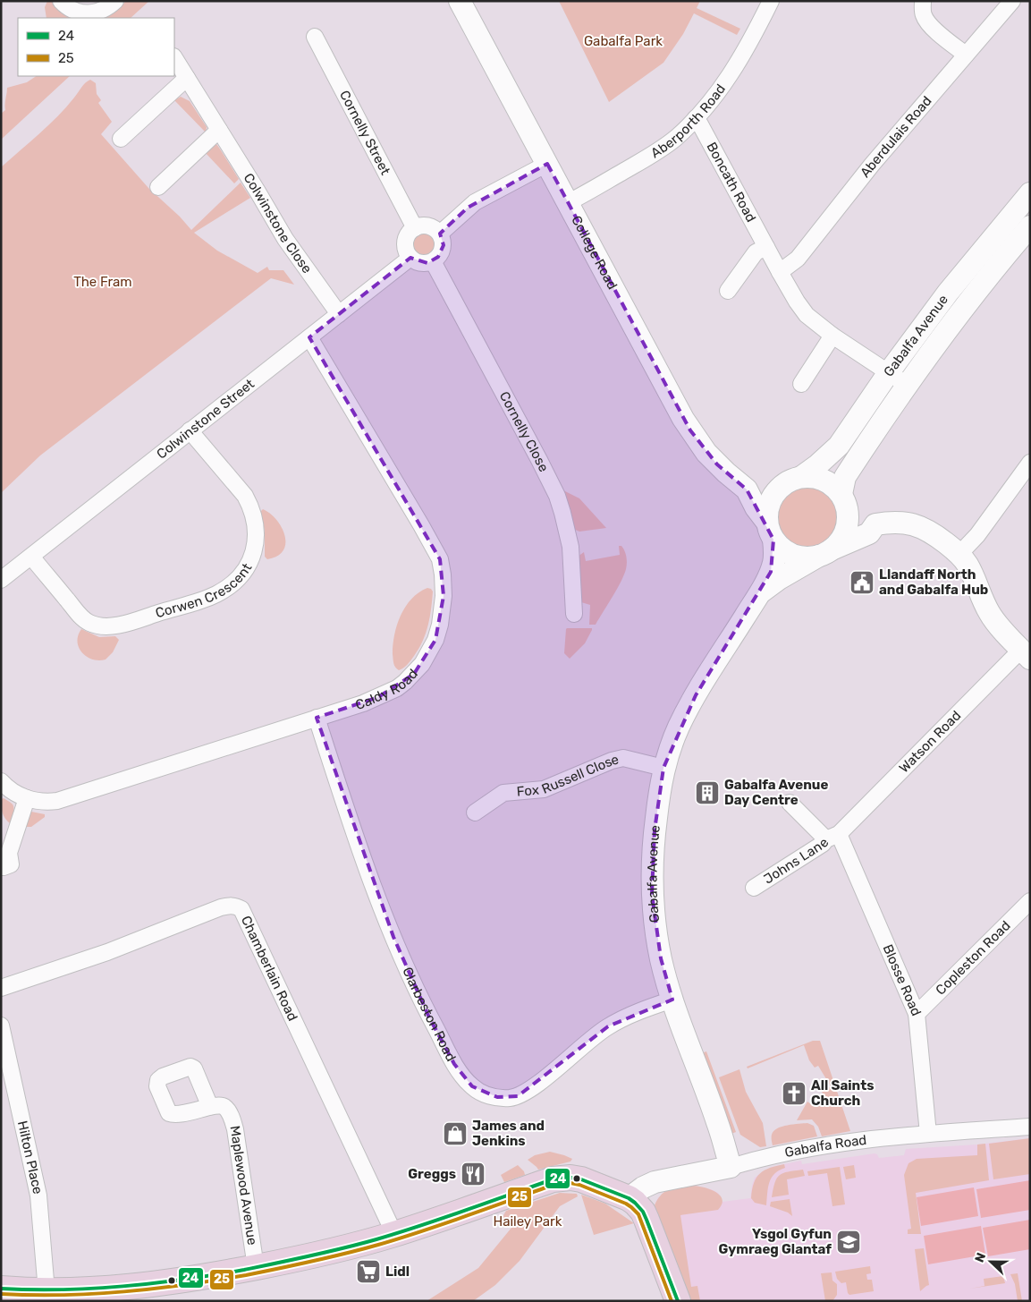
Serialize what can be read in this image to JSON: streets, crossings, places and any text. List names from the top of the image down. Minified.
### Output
{"streets":{"street":["Aberporth Road","Cornelly Street","Aberdulais Road","Boncath Road","Colwinstone Close","College Road","Gabalfa Avenue","Colwinstone Street","Cornelly Close","Corwen Crescent","Caldy Road","Watson Road","Fox Russell Close","Johns Lane","Copleston Road","Chamberlain Road","Blosse Road","Clarbeston Road","Gabalfa Road","Hilton Place","Maplewood Avenue"]},"crossings":[["Aberporth Road","Boncath Road"],["Aberporth Road","College Road"],["Cornelly Street","Colwinstone Street"],["Cornelly Street","Cornelly Close"],["Aberdulais Road","Boncath Road"],["Boncath Road","Gabalfa Avenue"],["Colwinstone Close","Colwinstone Street"],["College Road","Gabalfa Avenue"],["Gabalfa Avenue","Fox Russell Close"],["Gabalfa Avenue","Clarbeston Road"],["Gabalfa Avenue","Gabalfa Road"],["Colwinstone Street","Cornelly Close"],["Colwinstone Street","Corwen Crescent"],["Colwinstone Street","Caldy Road"],["Caldy Road","Clarbeston Road"],["Watson Road","Johns Lane"],["Watson Road","Blosse Road"],["Johns Lane","Blosse Road"],["Copleston Road","Blosse Road"],["Blosse Road","Gabalfa Road"]],"parks":["Gabalfa Park","The Fram","Hailey Park"],"places":{"public building":["Llandaff North and Gabalfa Hub"],"building":["Gabalfa Avenue Day Centre"],"church":["All Saints Church"],"shop":["James and Jenkins"],"restaurant":["Greggs"],"school or university":["Ysgol Gyfun Gymraeg Glantaf"],"supermarket":["Lidl"]},"lines":["transit line 24","transit line 25"],"legend":["24","25"],"north":"left"}
